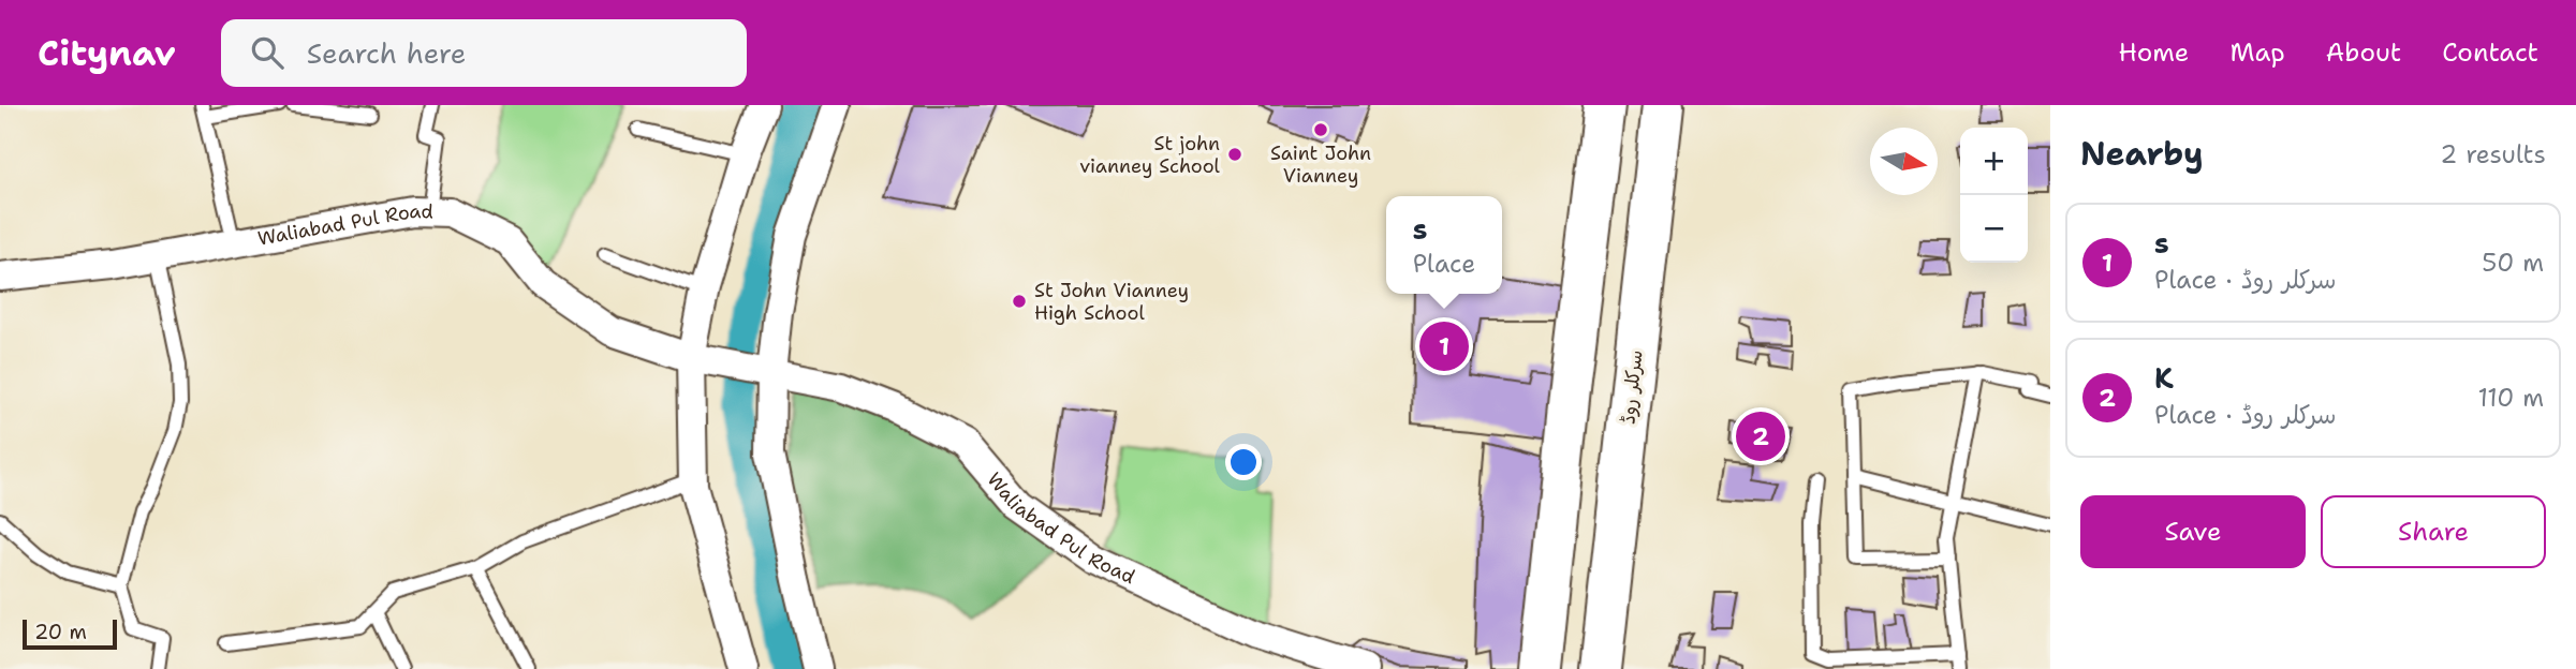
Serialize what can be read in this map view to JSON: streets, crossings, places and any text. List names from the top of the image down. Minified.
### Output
{"streets":{"main road":["سرکلر روڈ"],"street":["Waliabad Pul Road"]},"places":["Saint John Vianney","St john vianney School","St John Vianney High School"],"scale_bar":"20 m","north":"right","page":{"header":"Citynav","search":"Search here","nav":["Home","Map","About","Contact"],"heading":["Nearby","2 results"],"map_buttons":["+","−"],"popup":["s","Place"],"list":[{"mark":"1","name":"s","note":"Place · سرکلر روڈ","value":"50 m"},{"mark":"2","name":"K","note":"Place · سرکلر روڈ","value":"110 m"}],"pins":["1","2"],"buttons":["Save","Share"],"scale":"20 m"}}
